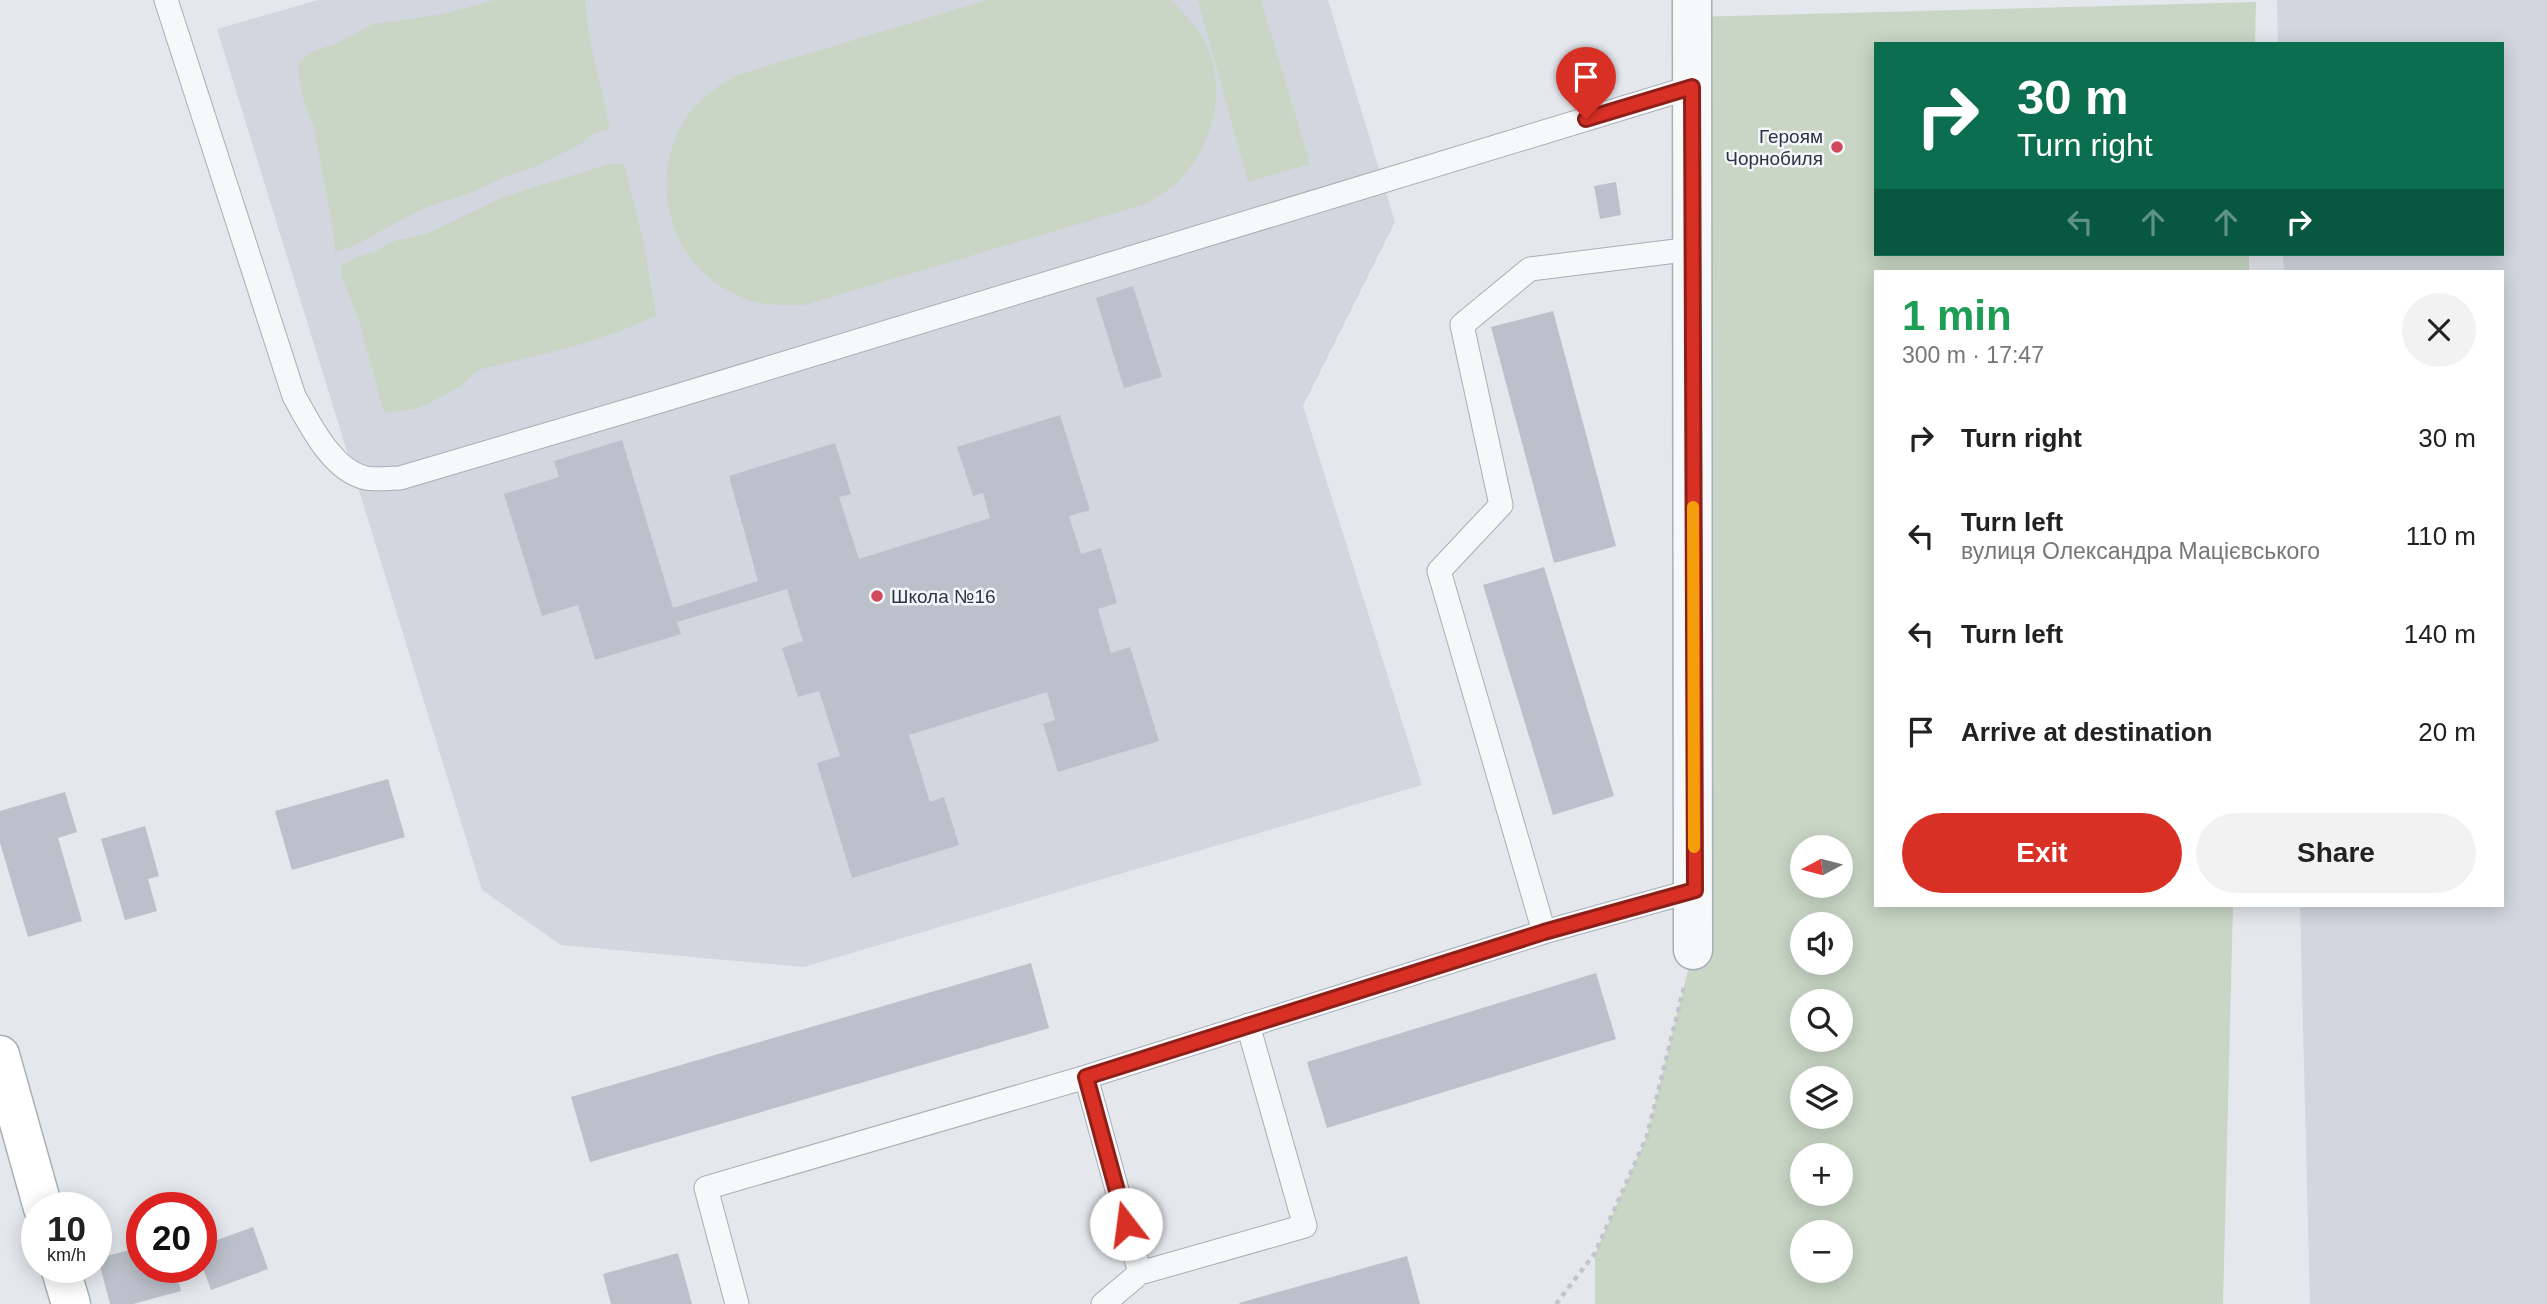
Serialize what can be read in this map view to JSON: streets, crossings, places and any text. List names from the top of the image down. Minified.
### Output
{"places":["Героям Чорнобиля","Школа №16"],"north":"left","page":{"turn":["30 m","Turn right"],"heading":["1 min","300 m · 17:47"],"list":[{"name":"Turn right","value":"30 m"},{"name":"Turn left","note":"вулиця Олександра Мацієвського","value":"110 m"},{"name":"Turn left","value":"140 m"},{"name":"Arrive at destination","value":"20 m"}],"buttons":["Exit","Share"],"map_buttons":["+","−"],"speed":"10 km/h","limit":"20"}}
